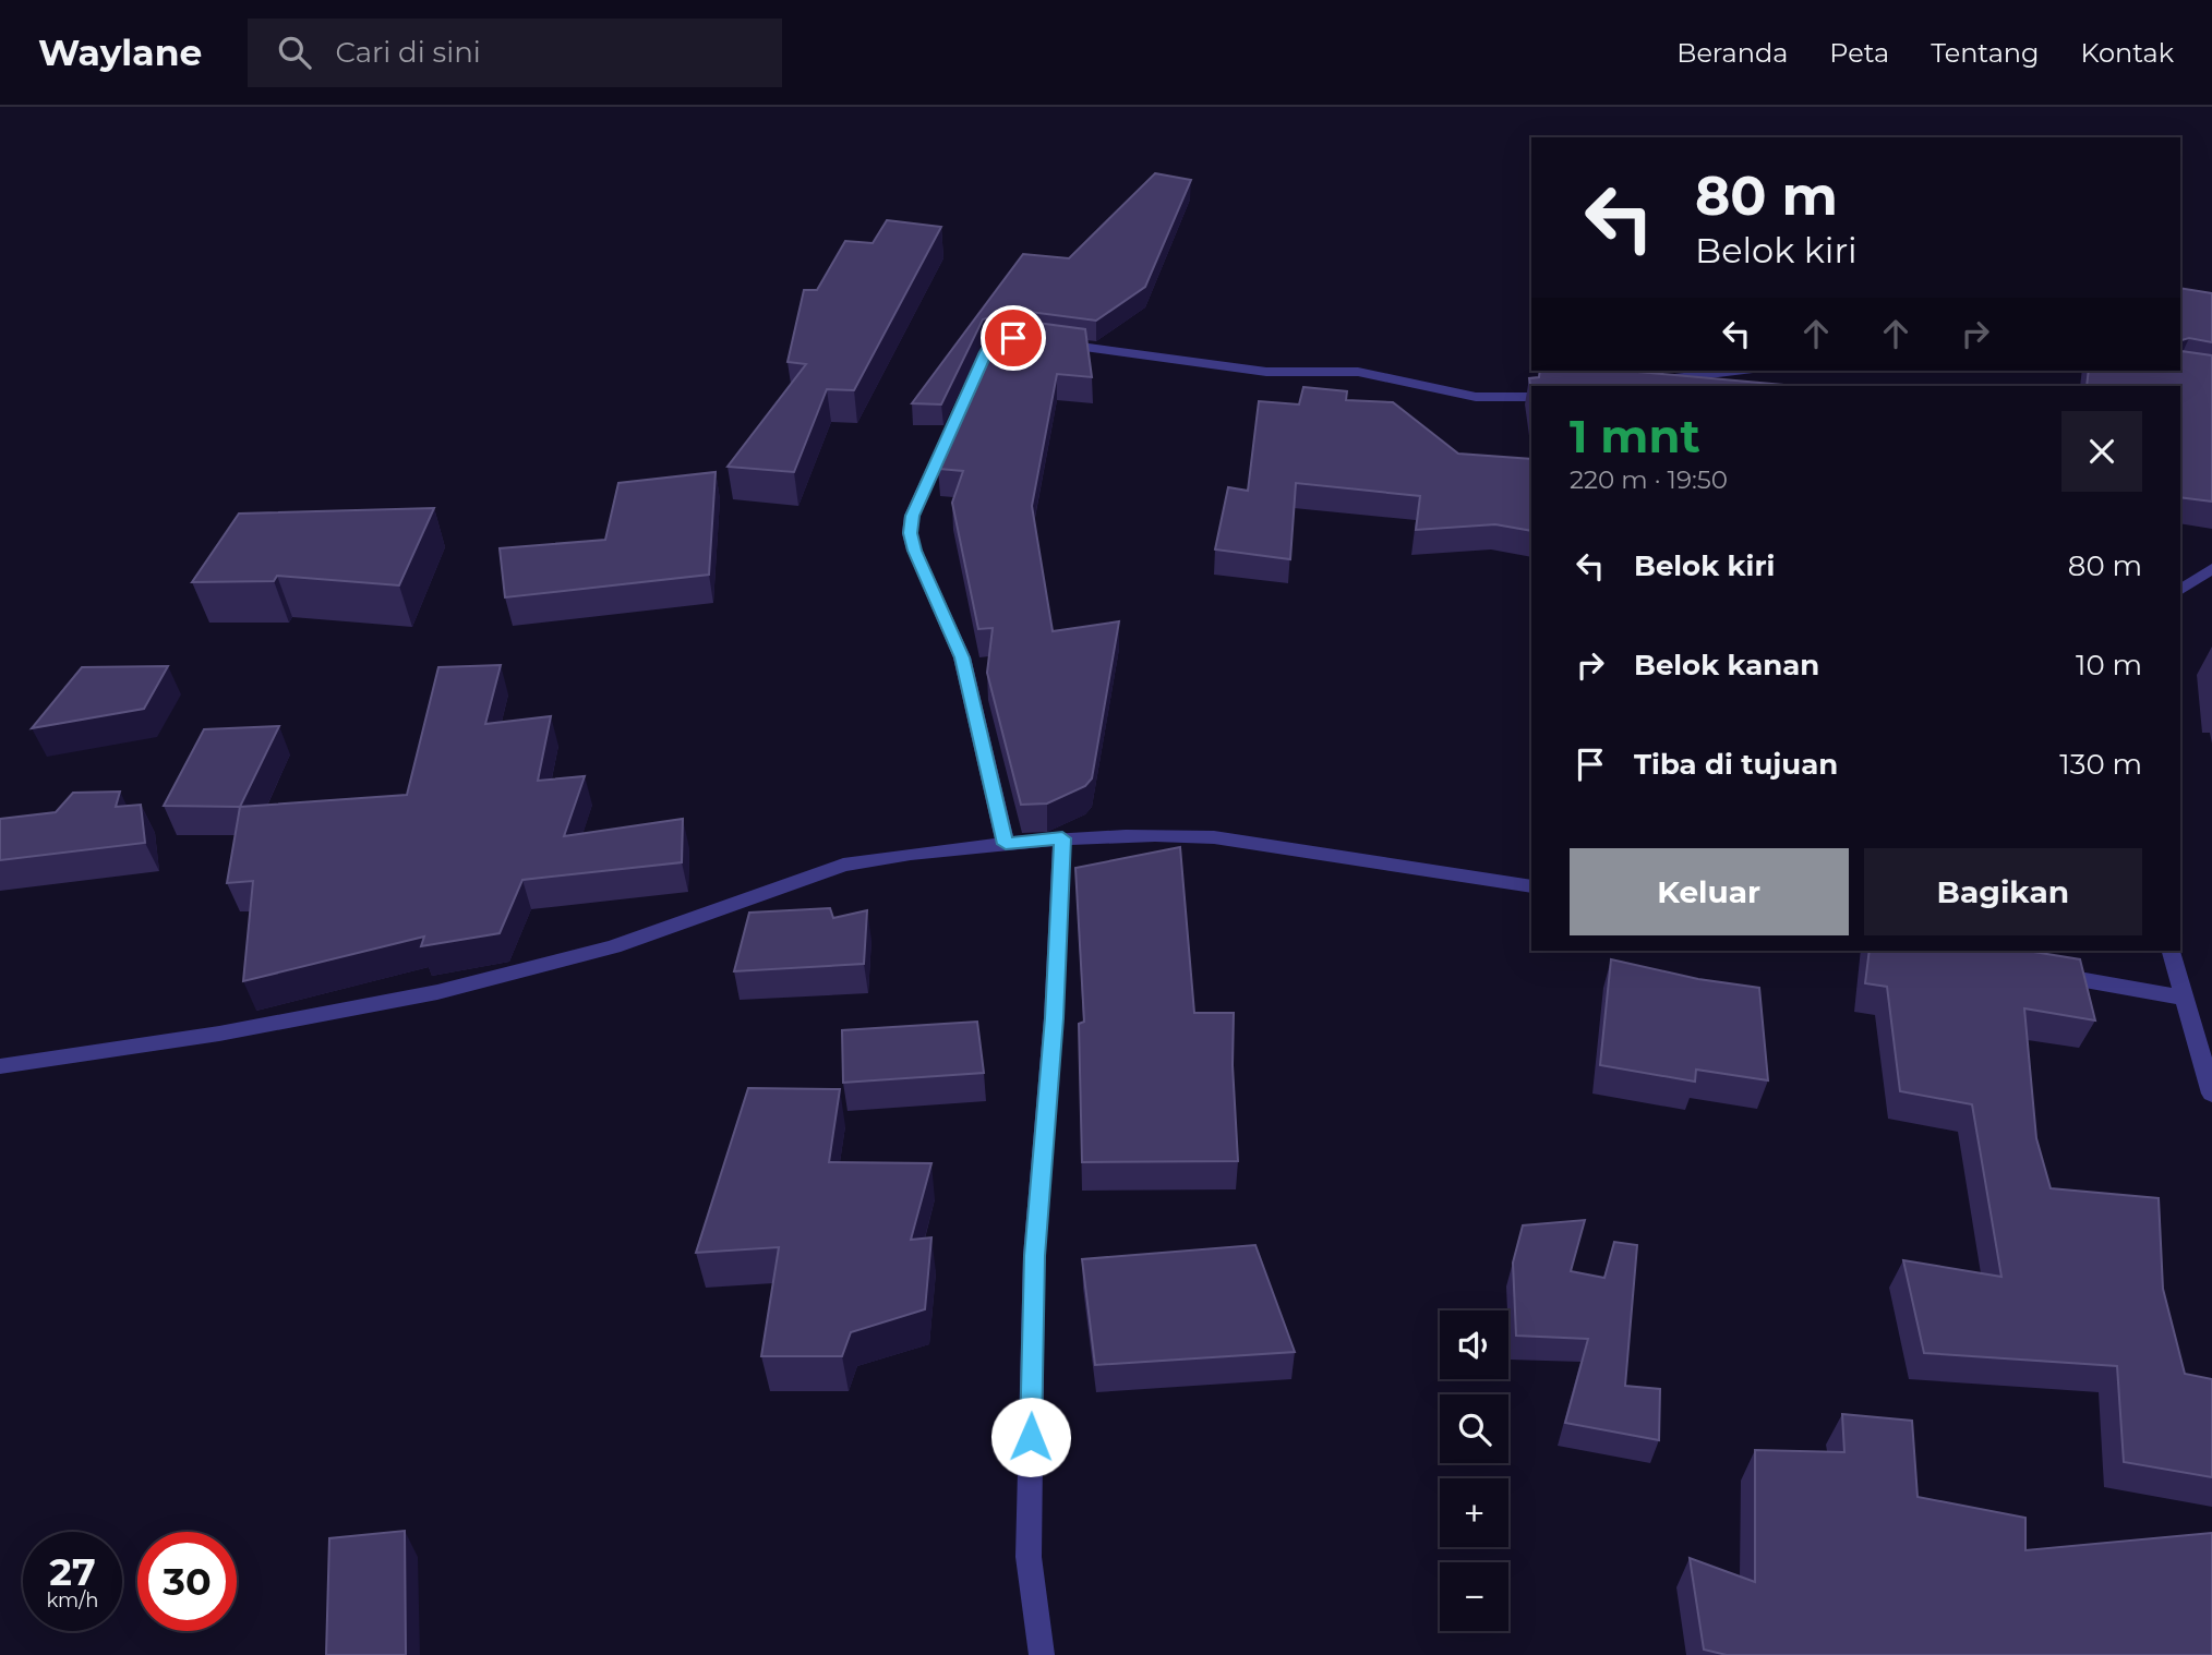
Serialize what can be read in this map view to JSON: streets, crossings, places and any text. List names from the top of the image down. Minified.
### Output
{"page":{"header":"Waylane","search":"Cari di sini","nav":["Beranda","Peta","Tentang","Kontak"],"turn":["80 m","Belok kiri"],"heading":["1 mnt","220 m · 19:50"],"list":[{"name":"Belok kiri","value":"80 m"},{"name":"Belok kanan","value":"10 m"},{"name":"Tiba di tujuan","value":"130 m"}],"buttons":["Keluar","Bagikan"],"map_buttons":["+","−"],"speed":"27 km/h","limit":"30"}}
